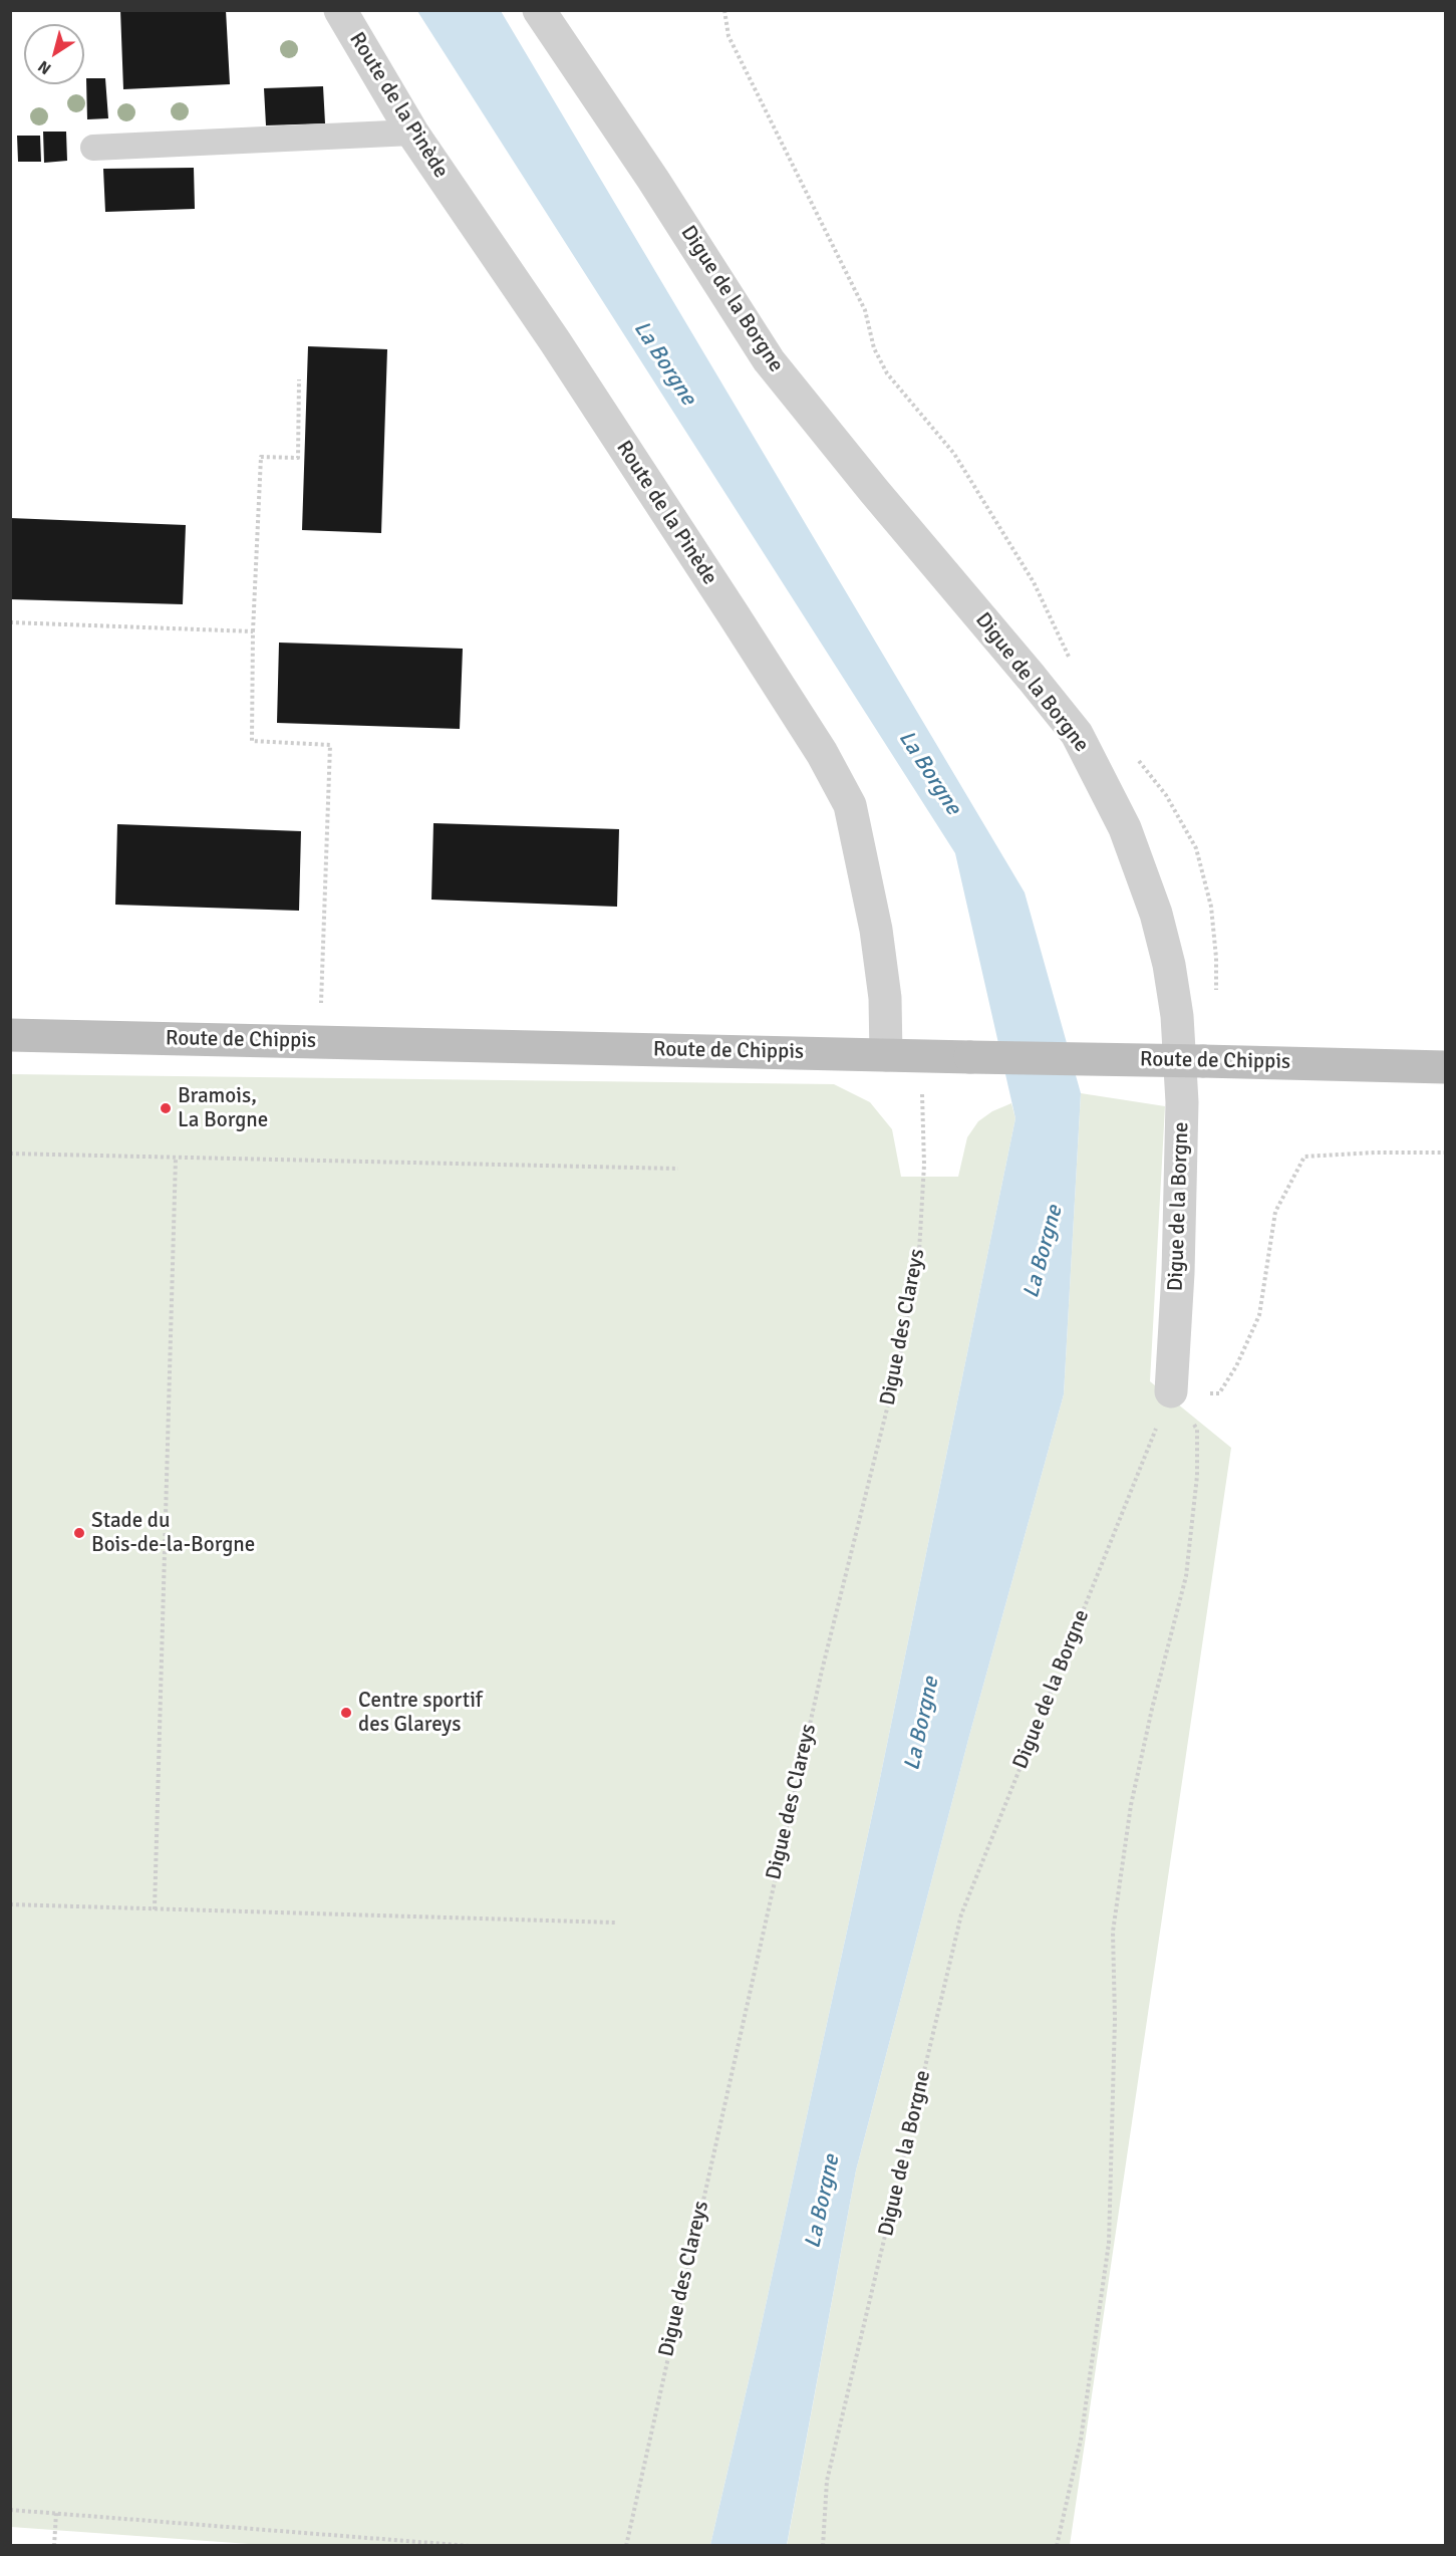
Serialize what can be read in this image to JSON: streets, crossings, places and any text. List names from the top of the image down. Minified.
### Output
{"streets":{"street":["Route de la Pinède","Digue de la Borgne","Route de Chippis"],"path":["Digue des Clareys"]},"crossings":[["Route de la Pinède","Route de Chippis"],["Route de Chippis","Digue des Clareys"]],"water":["La Borgne"],"places":["Bramois, La Borgne","Stade du Bois-de-la-Borgne","Centre sportif des Glareys"],"north":"bottom left"}
